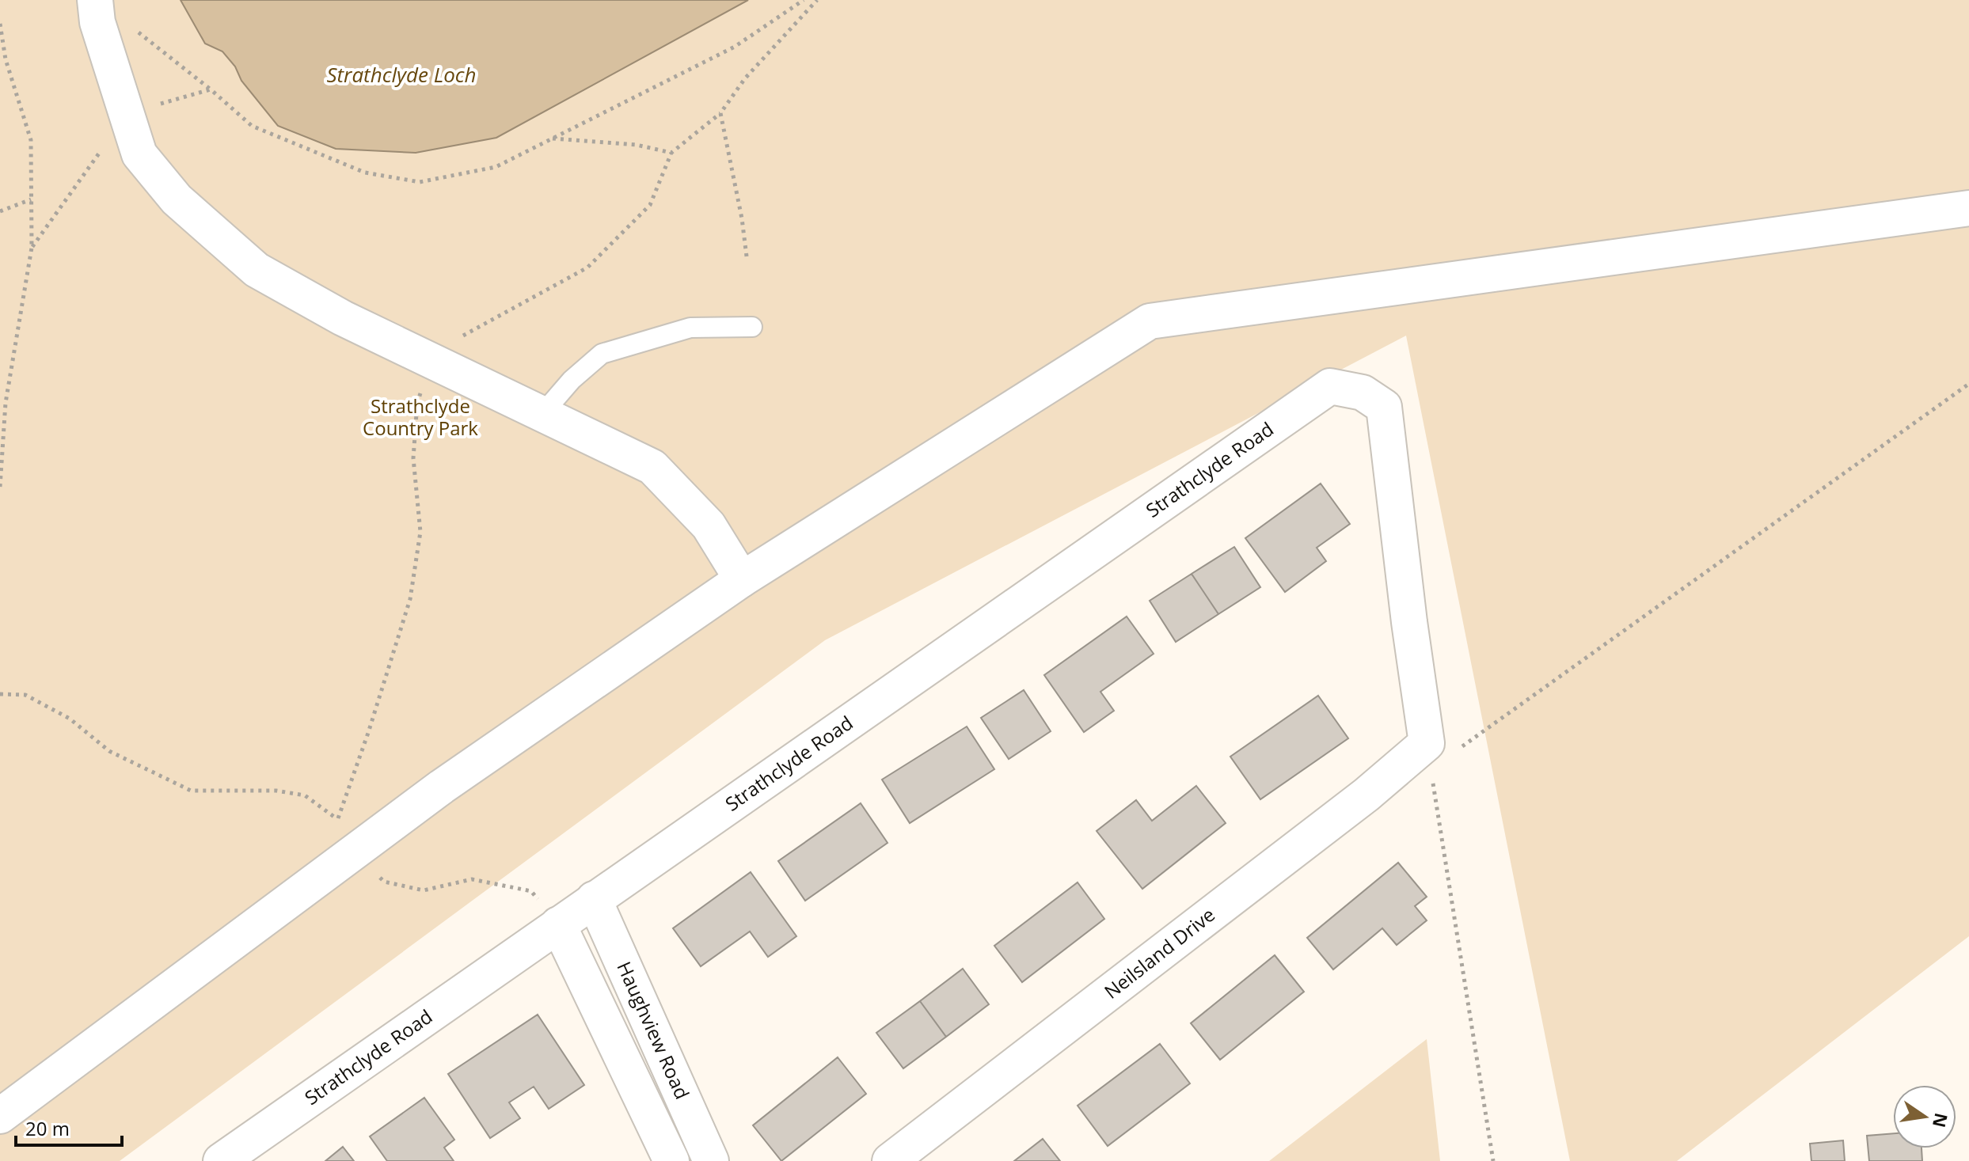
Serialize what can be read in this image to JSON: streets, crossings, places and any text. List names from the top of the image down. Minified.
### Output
{"streets":{"street":["Strathclyde Road","Neilsland Drive","Haughview Road"]},"crossings":[["Strathclyde Road","Neilsland Drive"],["Strathclyde Road","Haughview Road"]],"water":["Strathclyde Loch"],"parks":["Strathclyde Country Park"],"scale_bar":"20 m","north":"right"}
